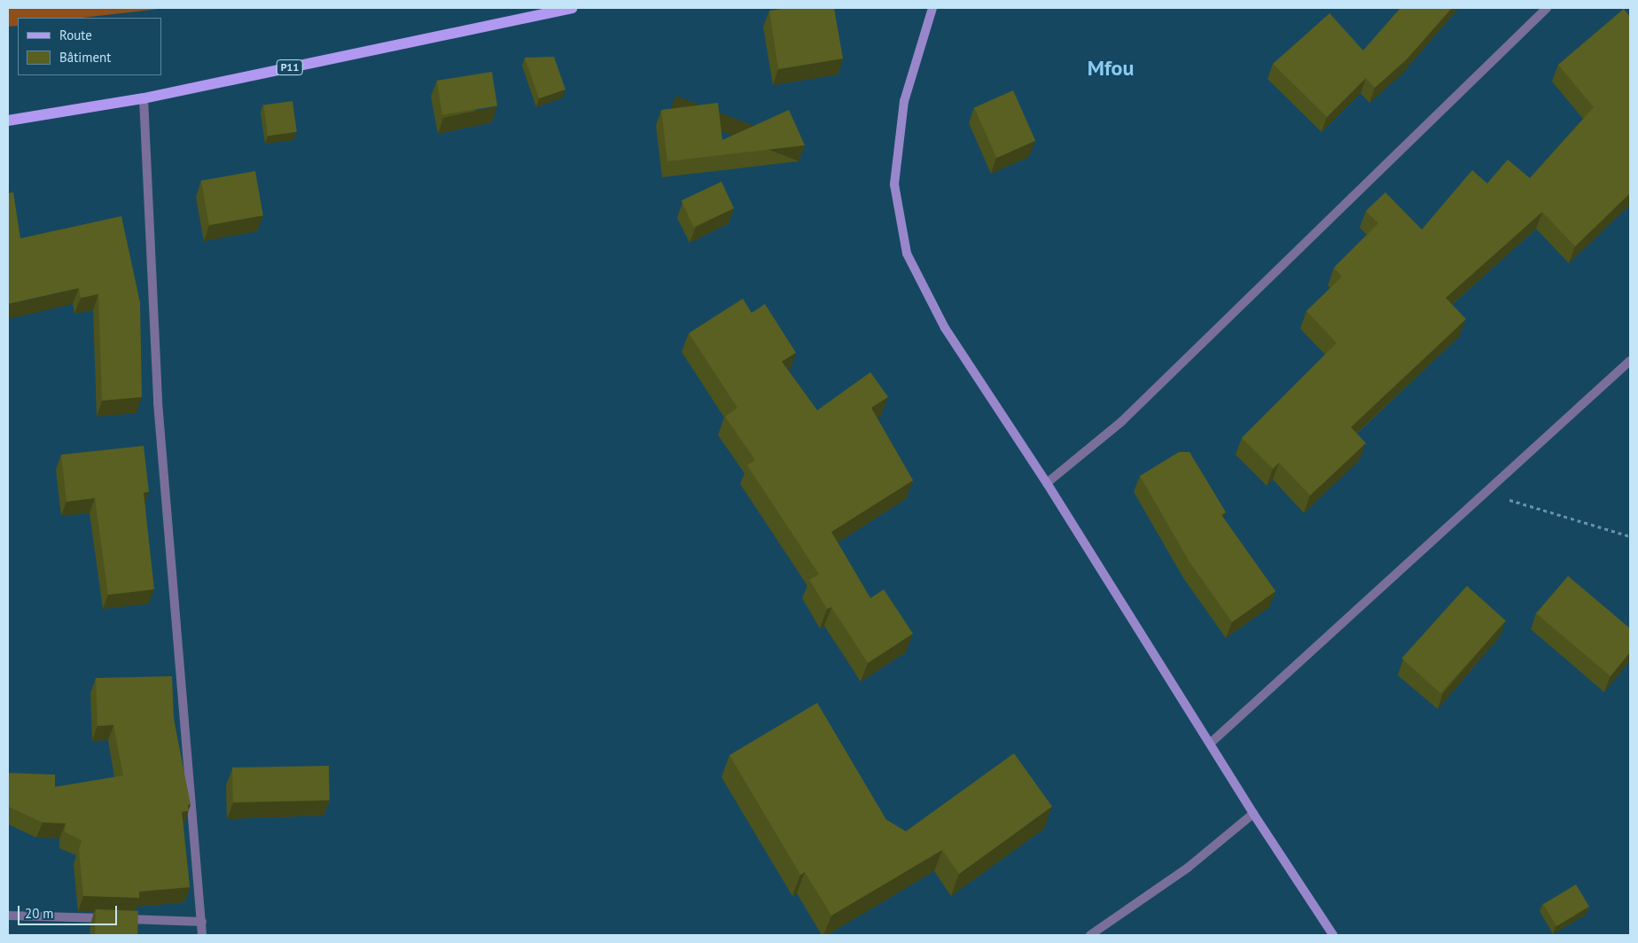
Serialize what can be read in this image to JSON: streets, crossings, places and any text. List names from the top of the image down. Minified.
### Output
{"streets":{"main road":["P11"]},"districts":["Mfou"],"legend":["Route","Bâtiment"],"scale_bar":"20 m"}
